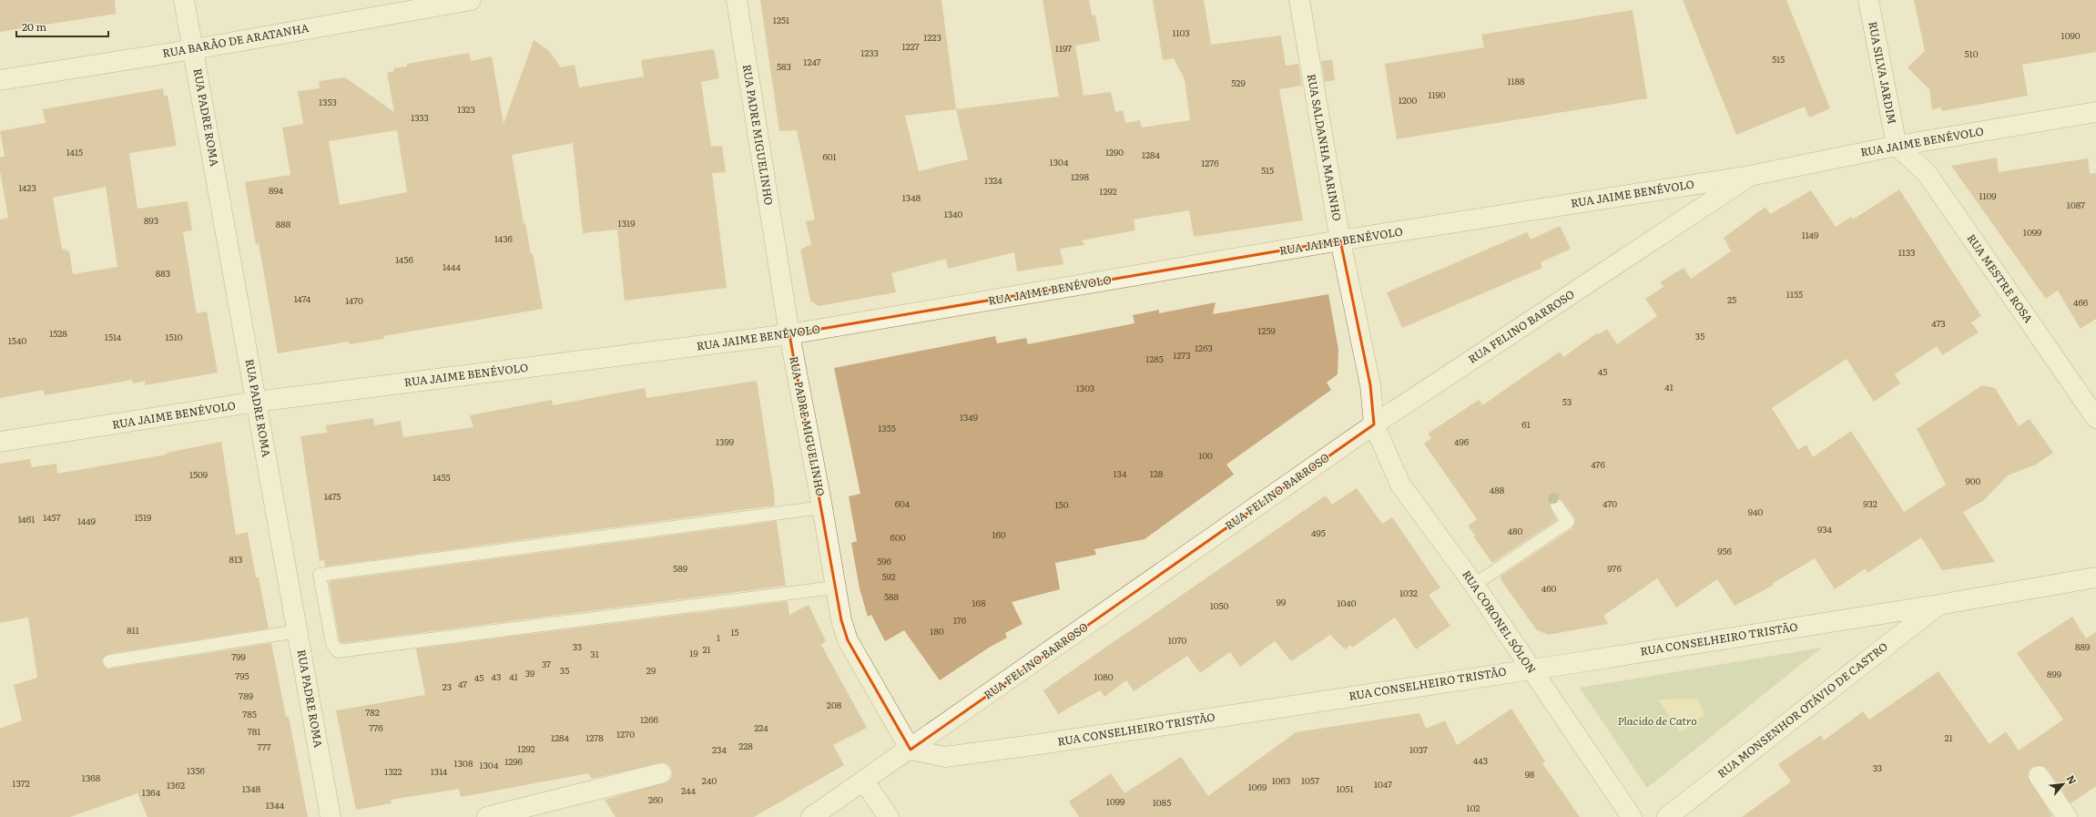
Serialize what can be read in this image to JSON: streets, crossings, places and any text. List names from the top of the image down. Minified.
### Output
{"streets":{"street":["RUA BARÃO DE ARATANHA","RUA SILVA JARDIM","RUA PADRE ROMA","RUA PADRE MIGUELINHO","RUA JAIME BENÉVOLO","RUA SALDANHA MARINHO","RUA MESTRE ROSA","RUA FELINO BARROSO","RUA CORONEL SÓLON","RUA CONSELHEIRO TRISTÃO","RUA MONSENHOR OTÁVIO DE CASTRO"]},"crossings":[["RUA BARÃO DE ARATANHA","RUA PADRE ROMA"],["RUA SILVA JARDIM","RUA JAIME BENÉVOLO"],["RUA SILVA JARDIM","RUA MESTRE ROSA"],["RUA PADRE ROMA","RUA JAIME BENÉVOLO"],["RUA PADRE MIGUELINHO","RUA JAIME BENÉVOLO"],["RUA PADRE MIGUELINHO","RUA FELINO BARROSO"],["RUA PADRE MIGUELINHO","RUA CONSELHEIRO TRISTÃO"],["RUA JAIME BENÉVOLO","RUA SALDANHA MARINHO"],["RUA JAIME BENÉVOLO","RUA MESTRE ROSA"],["RUA JAIME BENÉVOLO","RUA FELINO BARROSO"],["RUA SALDANHA MARINHO","RUA FELINO BARROSO"],["RUA SALDANHA MARINHO","RUA CORONEL SÓLON"],["RUA FELINO BARROSO","RUA CORONEL SÓLON"],["RUA FELINO BARROSO","RUA CONSELHEIRO TRISTÃO"],["RUA CORONEL SÓLON","RUA CONSELHEIRO TRISTÃO"],["RUA CONSELHEIRO TRISTÃO","RUA MONSENHOR OTÁVIO DE CASTRO"]],"parks":["Placido de Catro"],"house_numbers":["1251","1103","1090","1223","1227","1197","1233","510","515","1247","583","1188","529","1190","1200","1353","1323","1333","1415","1290","1284","601","1304","1276","515","1298","1324","1423","894","1292","1109","1348","1087","1340","893","1319","888","1099","1149","1436","1133","1456","1444","883","1155","1474","25","1470","466","473","1259","1528","35","1514","1510","1540","1263","1273","1285","45","41","1303","53","1349","61","1355","1399","496","100","476","134","128","1509","1455","900","488","1475","604","470","932","150","940","1457","1519","1461","1449","934","480","495","160","600","956","813","596","589","976","592","460","1032","588","99","168","1040","1050","176","811","180","15","1","1070","33","889","21","19","31","799","37","35","29","39","899","795","43","41","1080","45","47","23","789","208","782","785","1266","776","224","781","1270","1284","1278","21","228","777","1292","234","1037","443","1296","1308","1304","33","1356","1322","1314","98","1368","240","1063","1057","1372","1047","1362","1069","1348","1051","244","1364","260","1099","1085","1344","102"],"scale_bar":"20 m","north":"top right"}
